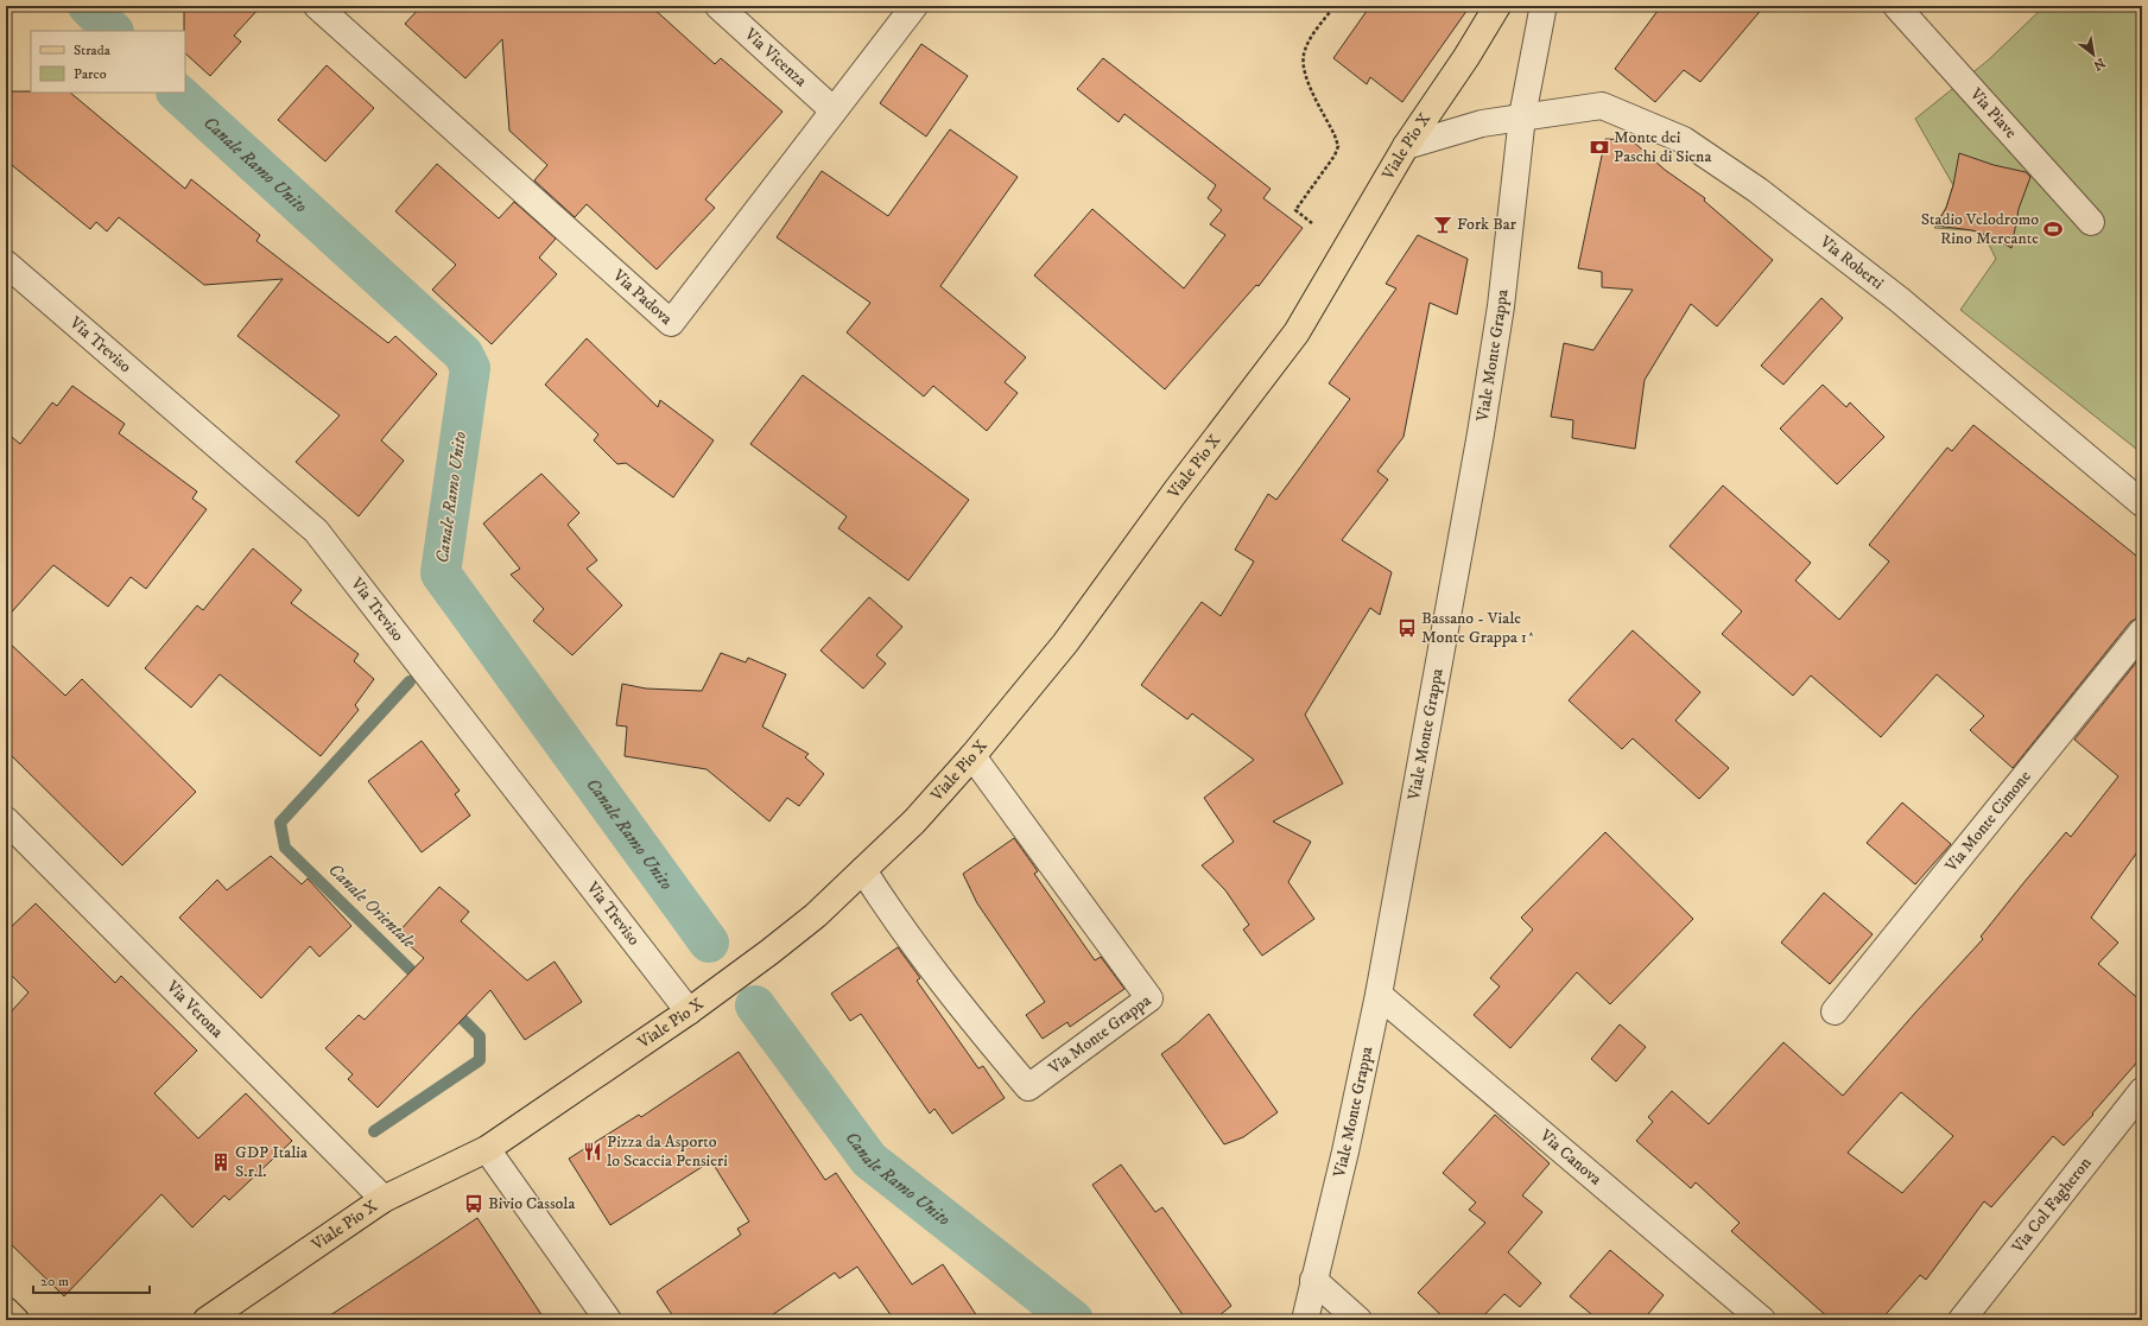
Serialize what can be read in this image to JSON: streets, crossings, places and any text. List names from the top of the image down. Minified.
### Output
{"streets":{"main road":["Viale Pio X"],"street":["Via Vicenza","Via Piave","Via Roberti","Via Padova","Via Treviso","Viale Monte Grappa","Via Monte Cimone","Via Verona","Via Monte Grappa","Via Canova","Via Col Fagheron"]},"crossings":[["Via Vicenza","Via Padova"],["Viale Pio X","Via Treviso"],["Viale Pio X","Via Verona"],["Viale Pio X","Via Monte Grappa"],["Via Roberti","Viale Monte Grappa"],["Viale Monte Grappa","Via Canova"]],"water":["Canale Ramo Unito","Canale Orientale"],"places":{"bank":["Monte dei Paschi di Siena"],"bar":["Fork Bar"],"sports":["Stadio Velodromo Rino Mercante"],"bus stop":["Bassano - Viale Monte Grappa 1^","Bivio Cassola"],"restaurant":["Pizza da Asporto lo Scaccia Pensieri"],"building":["GDP Italia S.r.l."]},"legend":["Strada","Parco"],"scale_bar":"20 m","north":"bottom right"}
